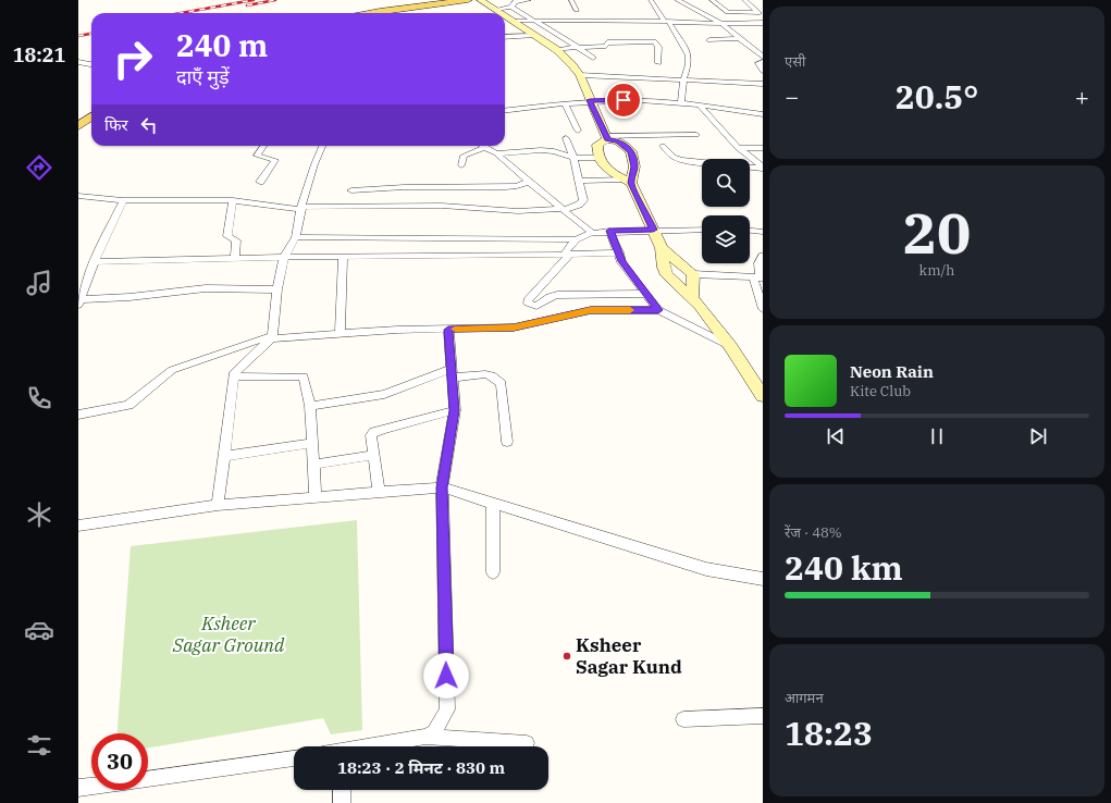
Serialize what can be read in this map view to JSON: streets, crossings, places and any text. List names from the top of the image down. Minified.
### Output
{"parks":["Ksheer Sagar Ground"],"places":["Ksheer Sagar Kund"],"page":{"tabs":"18:21","tile":["एसी",["20","km/h"],["रेंज · 48%","240 km"],["आगमन","18:23"]],"turn":["240 m","दाएँ मुड़ें"],"heat":["−","20.5°","+"],"then":"फिर","song":["Neon Rain","Kite Club"],"limit":"30","trip":"18:23 · 2 मिनट · 830 m"}}
